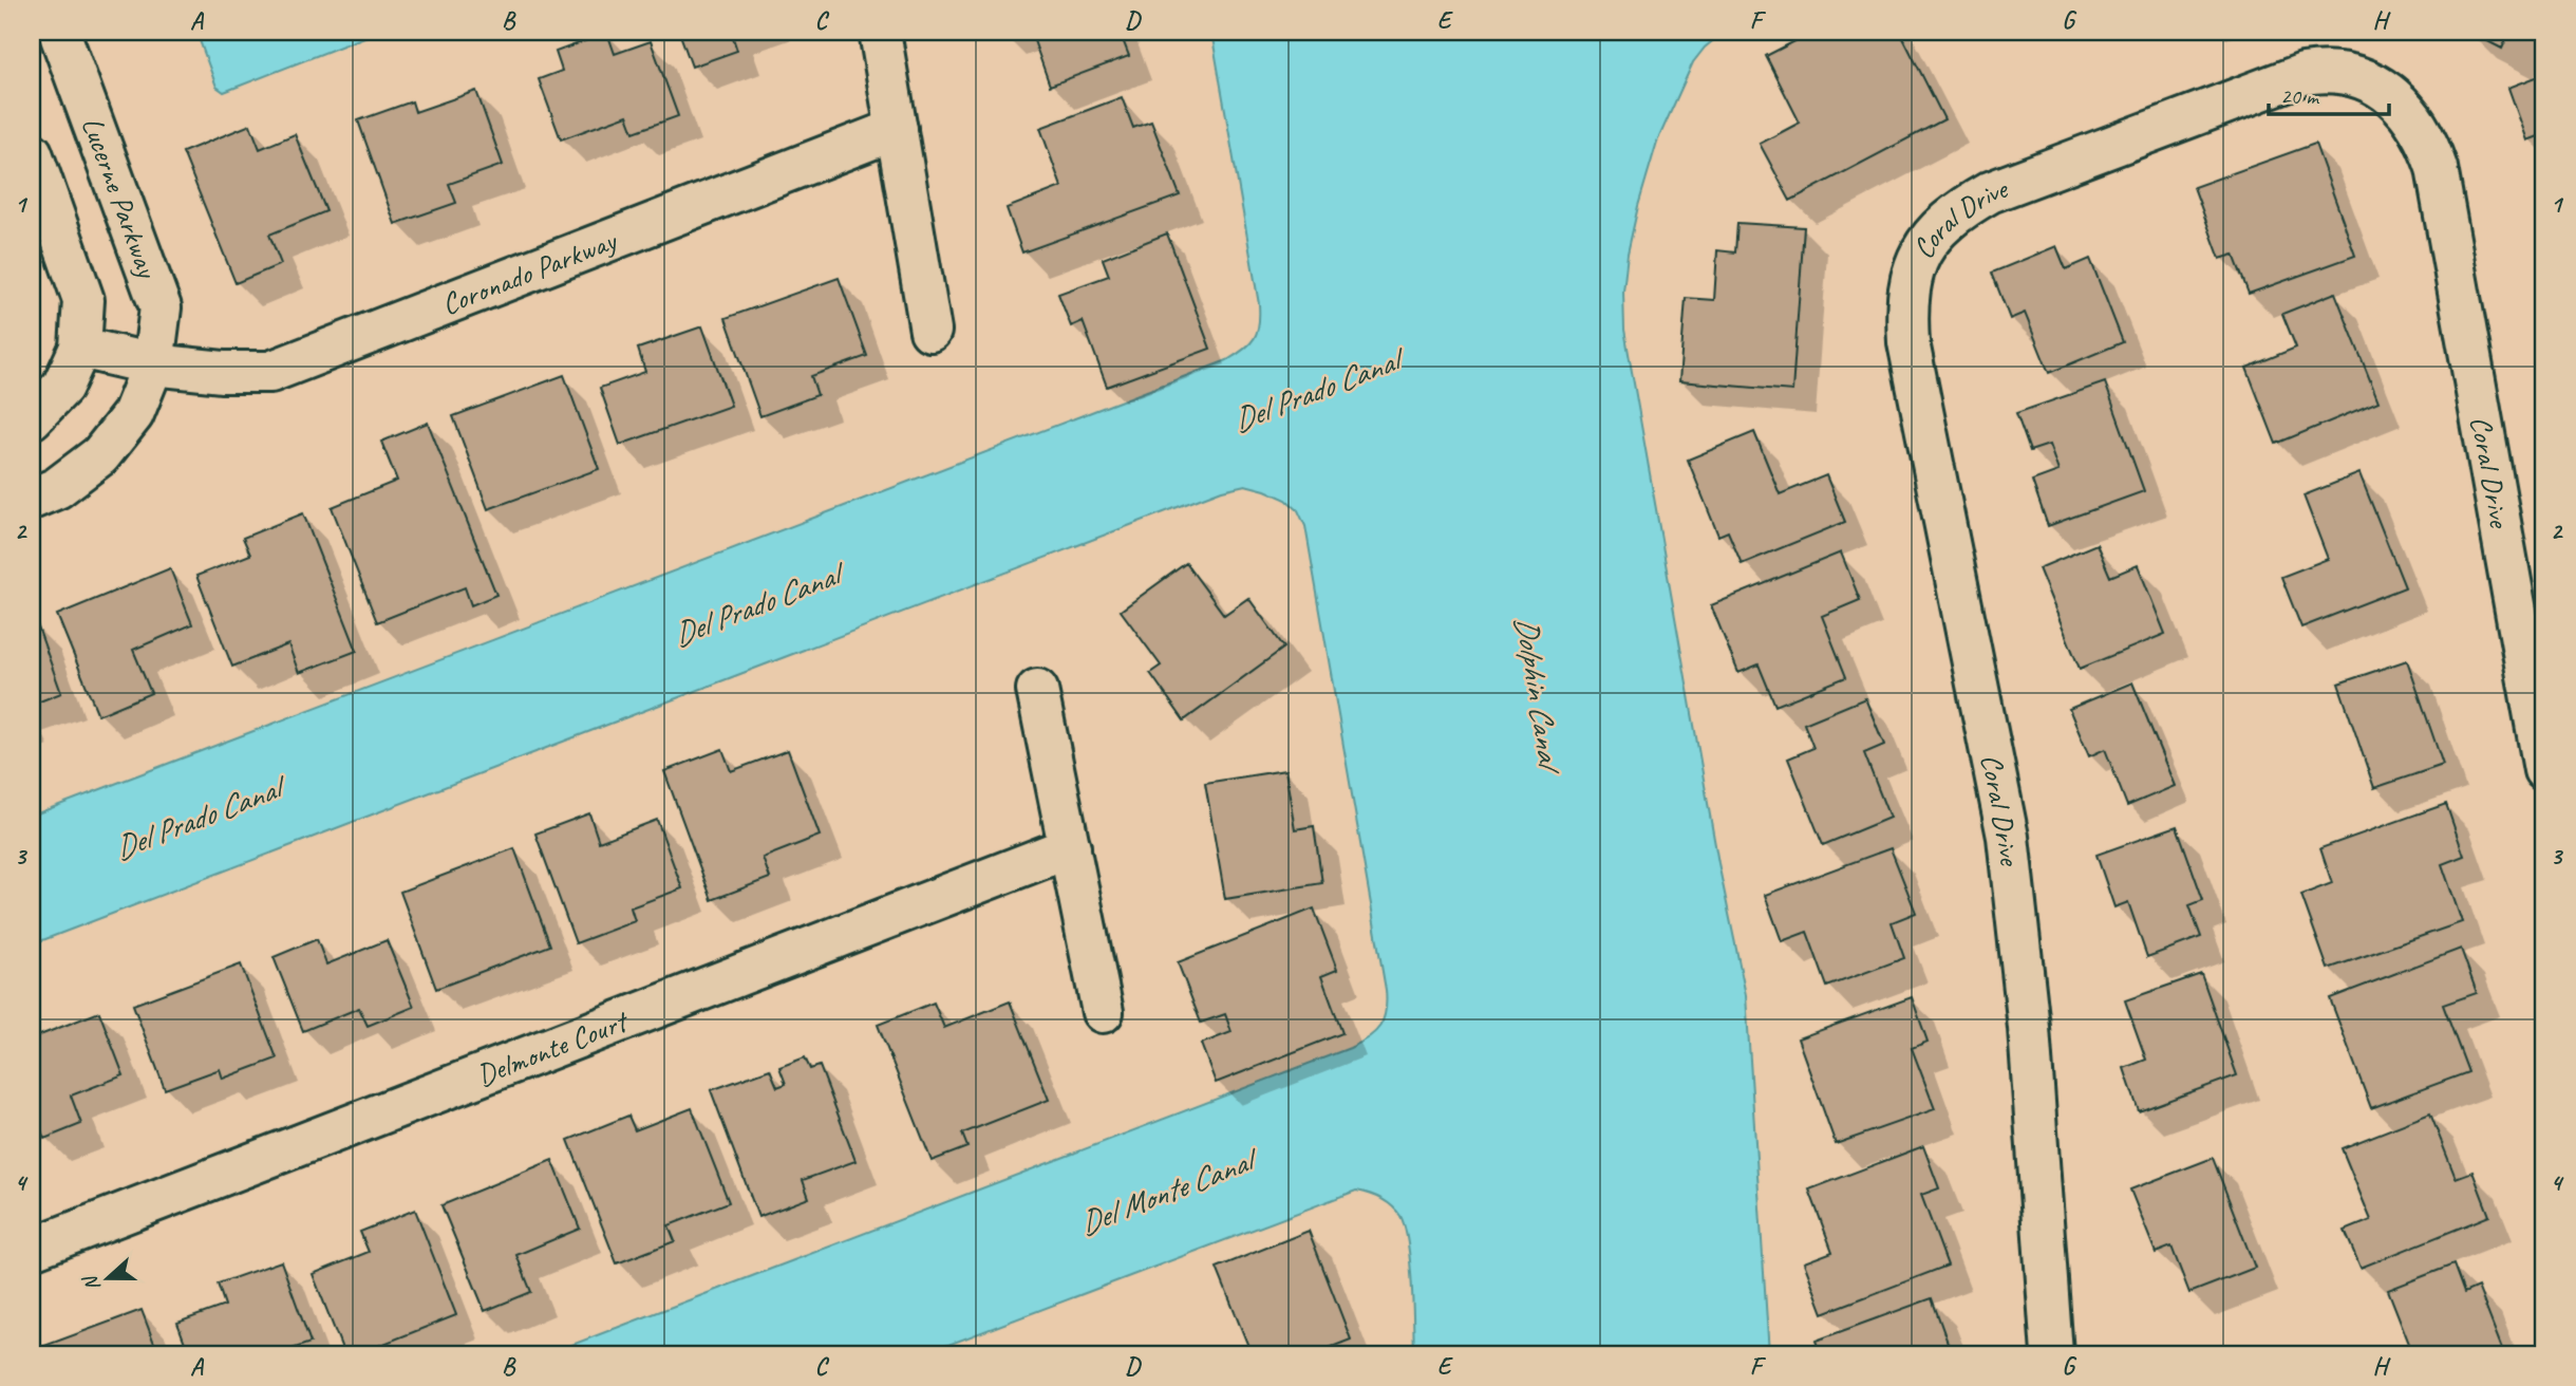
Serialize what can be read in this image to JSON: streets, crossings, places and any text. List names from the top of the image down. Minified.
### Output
{"streets":{"street":["Lucerne Parkway","Coral Drive","Coronado Parkway","Delmonte Court"]},"crossings":[["Lucerne Parkway","Coronado Parkway"]],"water":["Del Prado Canal","Dolphin Canal","Del Monte Canal"],"scale_bar":"20 m","north":"left","grid":{"columns":["A","B","C","D","E","F","G","H"],"rows":["1","2","3","4"]}}
